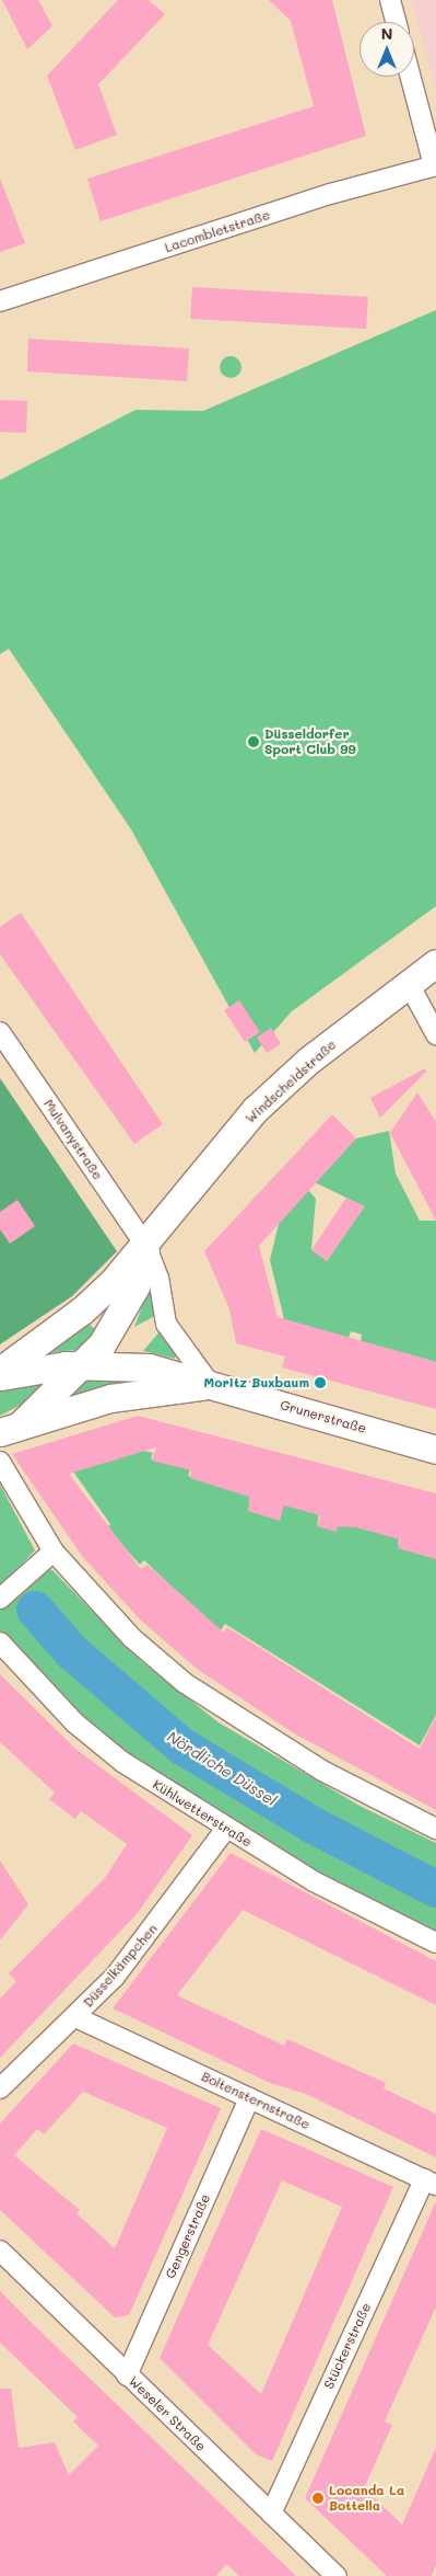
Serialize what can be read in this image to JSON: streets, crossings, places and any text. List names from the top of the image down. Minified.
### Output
{"streets":{"main road":["Windscheidstraße","Grunerstraße"],"street":["Lacombletstraße","Mulvanystraße","Kühlwetterstraße","Düsselkämpchen","Boltensternstraße","Gengerstraße","Stückerstraße","Weseler Straße"]},"crossings":[["Windscheidstraße","Mulvanystraße"],["Windscheidstraße","Grunerstraße"],["Kühlwetterstraße","Düsselkämpchen"],["Düsselkämpchen","Boltensternstraße"],["Boltensternstraße","Gengerstraße"],["Boltensternstraße","Stückerstraße"],["Gengerstraße","Weseler Straße"],["Stückerstraße","Weseler Straße"]],"water":["Nördliche Düssel"],"places":["Düsseldorfer Sport Club 99","Moritz Buxbaum","Locanda La Bottella"],"north":"top"}
